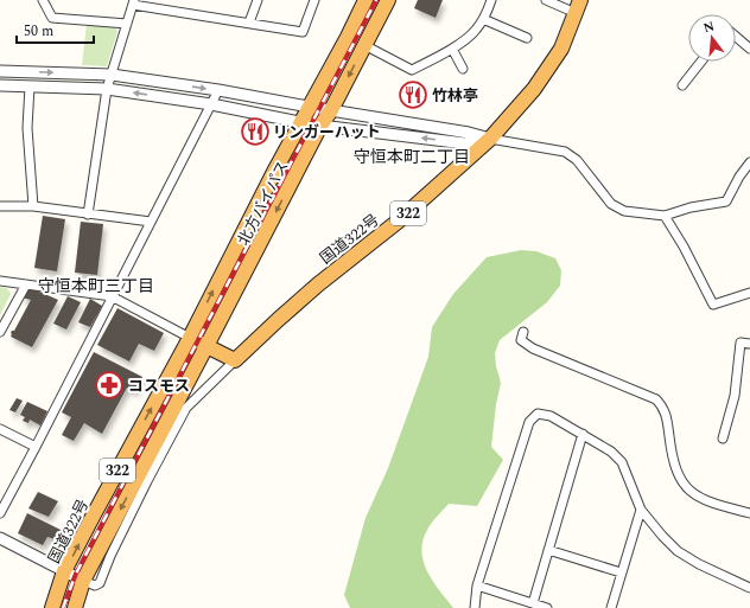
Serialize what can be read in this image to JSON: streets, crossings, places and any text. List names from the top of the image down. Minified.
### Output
{"streets":{"highway":["北方バイパス","322","国道322号"]},"crossings":[["北方バイパス","322"],["北方バイパス","国道322号"]],"districts":["守恒本町二丁目","守恒本町三丁目"],"places":{"restaurant":["竹林亭","リンガーハット"],"pharmacy":["コスモス"]},"scale_bar":"50 m","north":"top"}
